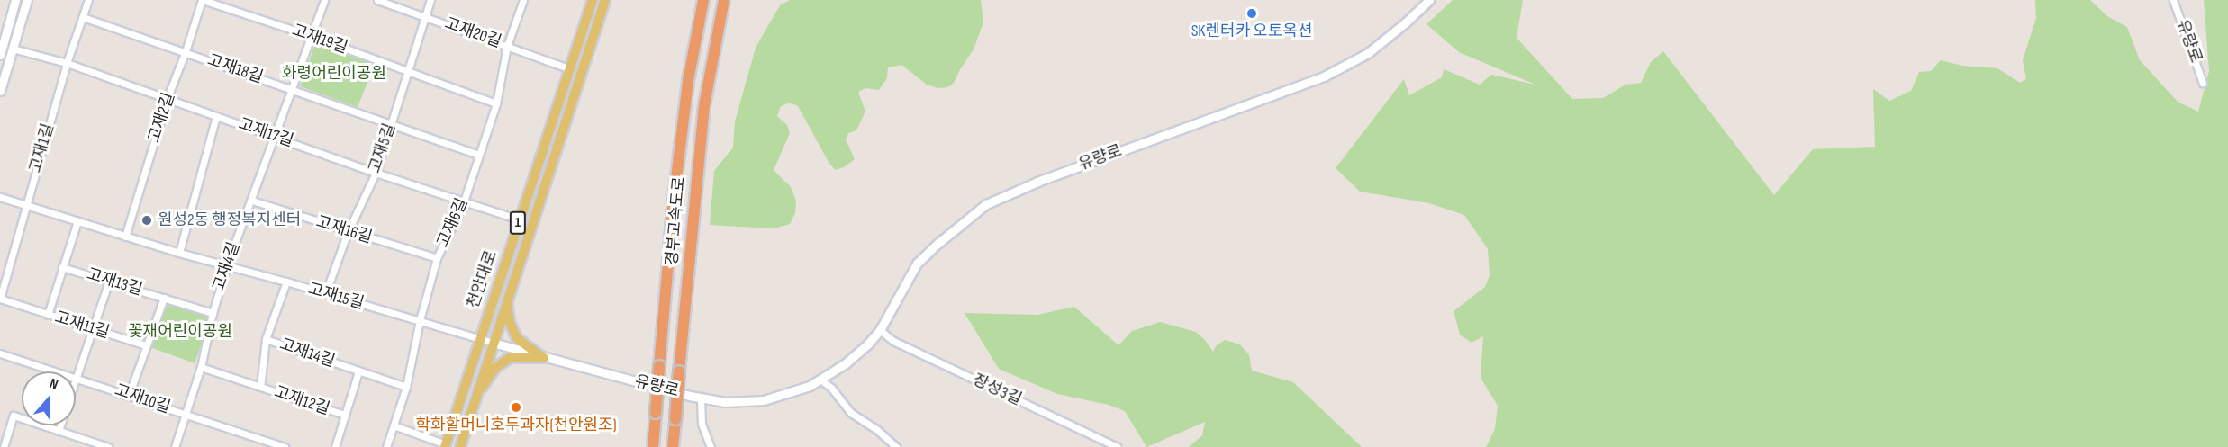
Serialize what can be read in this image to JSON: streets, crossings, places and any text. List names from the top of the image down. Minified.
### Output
{"streets":{"highway":["경부고속도로"],"main road":["1","천안대로"],"street":["고재20길","고재19길","유량로","고재18길","고재2길","고재17길","고재1길","고재5길","고재6길","고재16길","고재4길","고재13길","고재15길","고재11길","고재14길","장성3길","고재10길","고재12길"]},"crossings":[["고재20길","고재5길"],["고재20길","고재6길"],["고재20길","천안대로"],["고재19길","고재2길"],["고재19길","고재5길"],["고재19길","고재6길"],["고재19길","고재4길"],["유량로","천안대로"],["유량로","고재15길"],["유량로","장성3길"],["고재18길","고재2길"],["고재18길","고재1길"],["고재18길","고재5길"],["고재18길","고재6길"],["고재18길","고재4길"],["고재2길","고재17길"],["고재2길","고재15길"],["고재17길","고재1길"],["고재17길","고재5길"],["고재17길","고재6길"],["고재17길","고재4길"],["고재17길","천안대로"],["고재1길","고재15길"],["고재1길","고재11길"],["고재5길","고재16길"],["고재5길","고재15길"],["고재6길","고재16길"],["고재6길","고재15길"],["고재6길","고재14길"],["고재16길","고재4길"],["고재4길","고재13길"],["고재4길","고재15길"],["고재4길","고재10길"],["고재4길","고재12길"],["천안대로","고재15길"],["고재15길","고재14길"],["고재14길","고재12길"]],"parks":["화령어린이공원","꽃재어린이공원"],"places":["SK렌터카 오토옥션","원성2동 행정복지센터","학화할머니호두과자(천안원조)"],"north":"top"}
